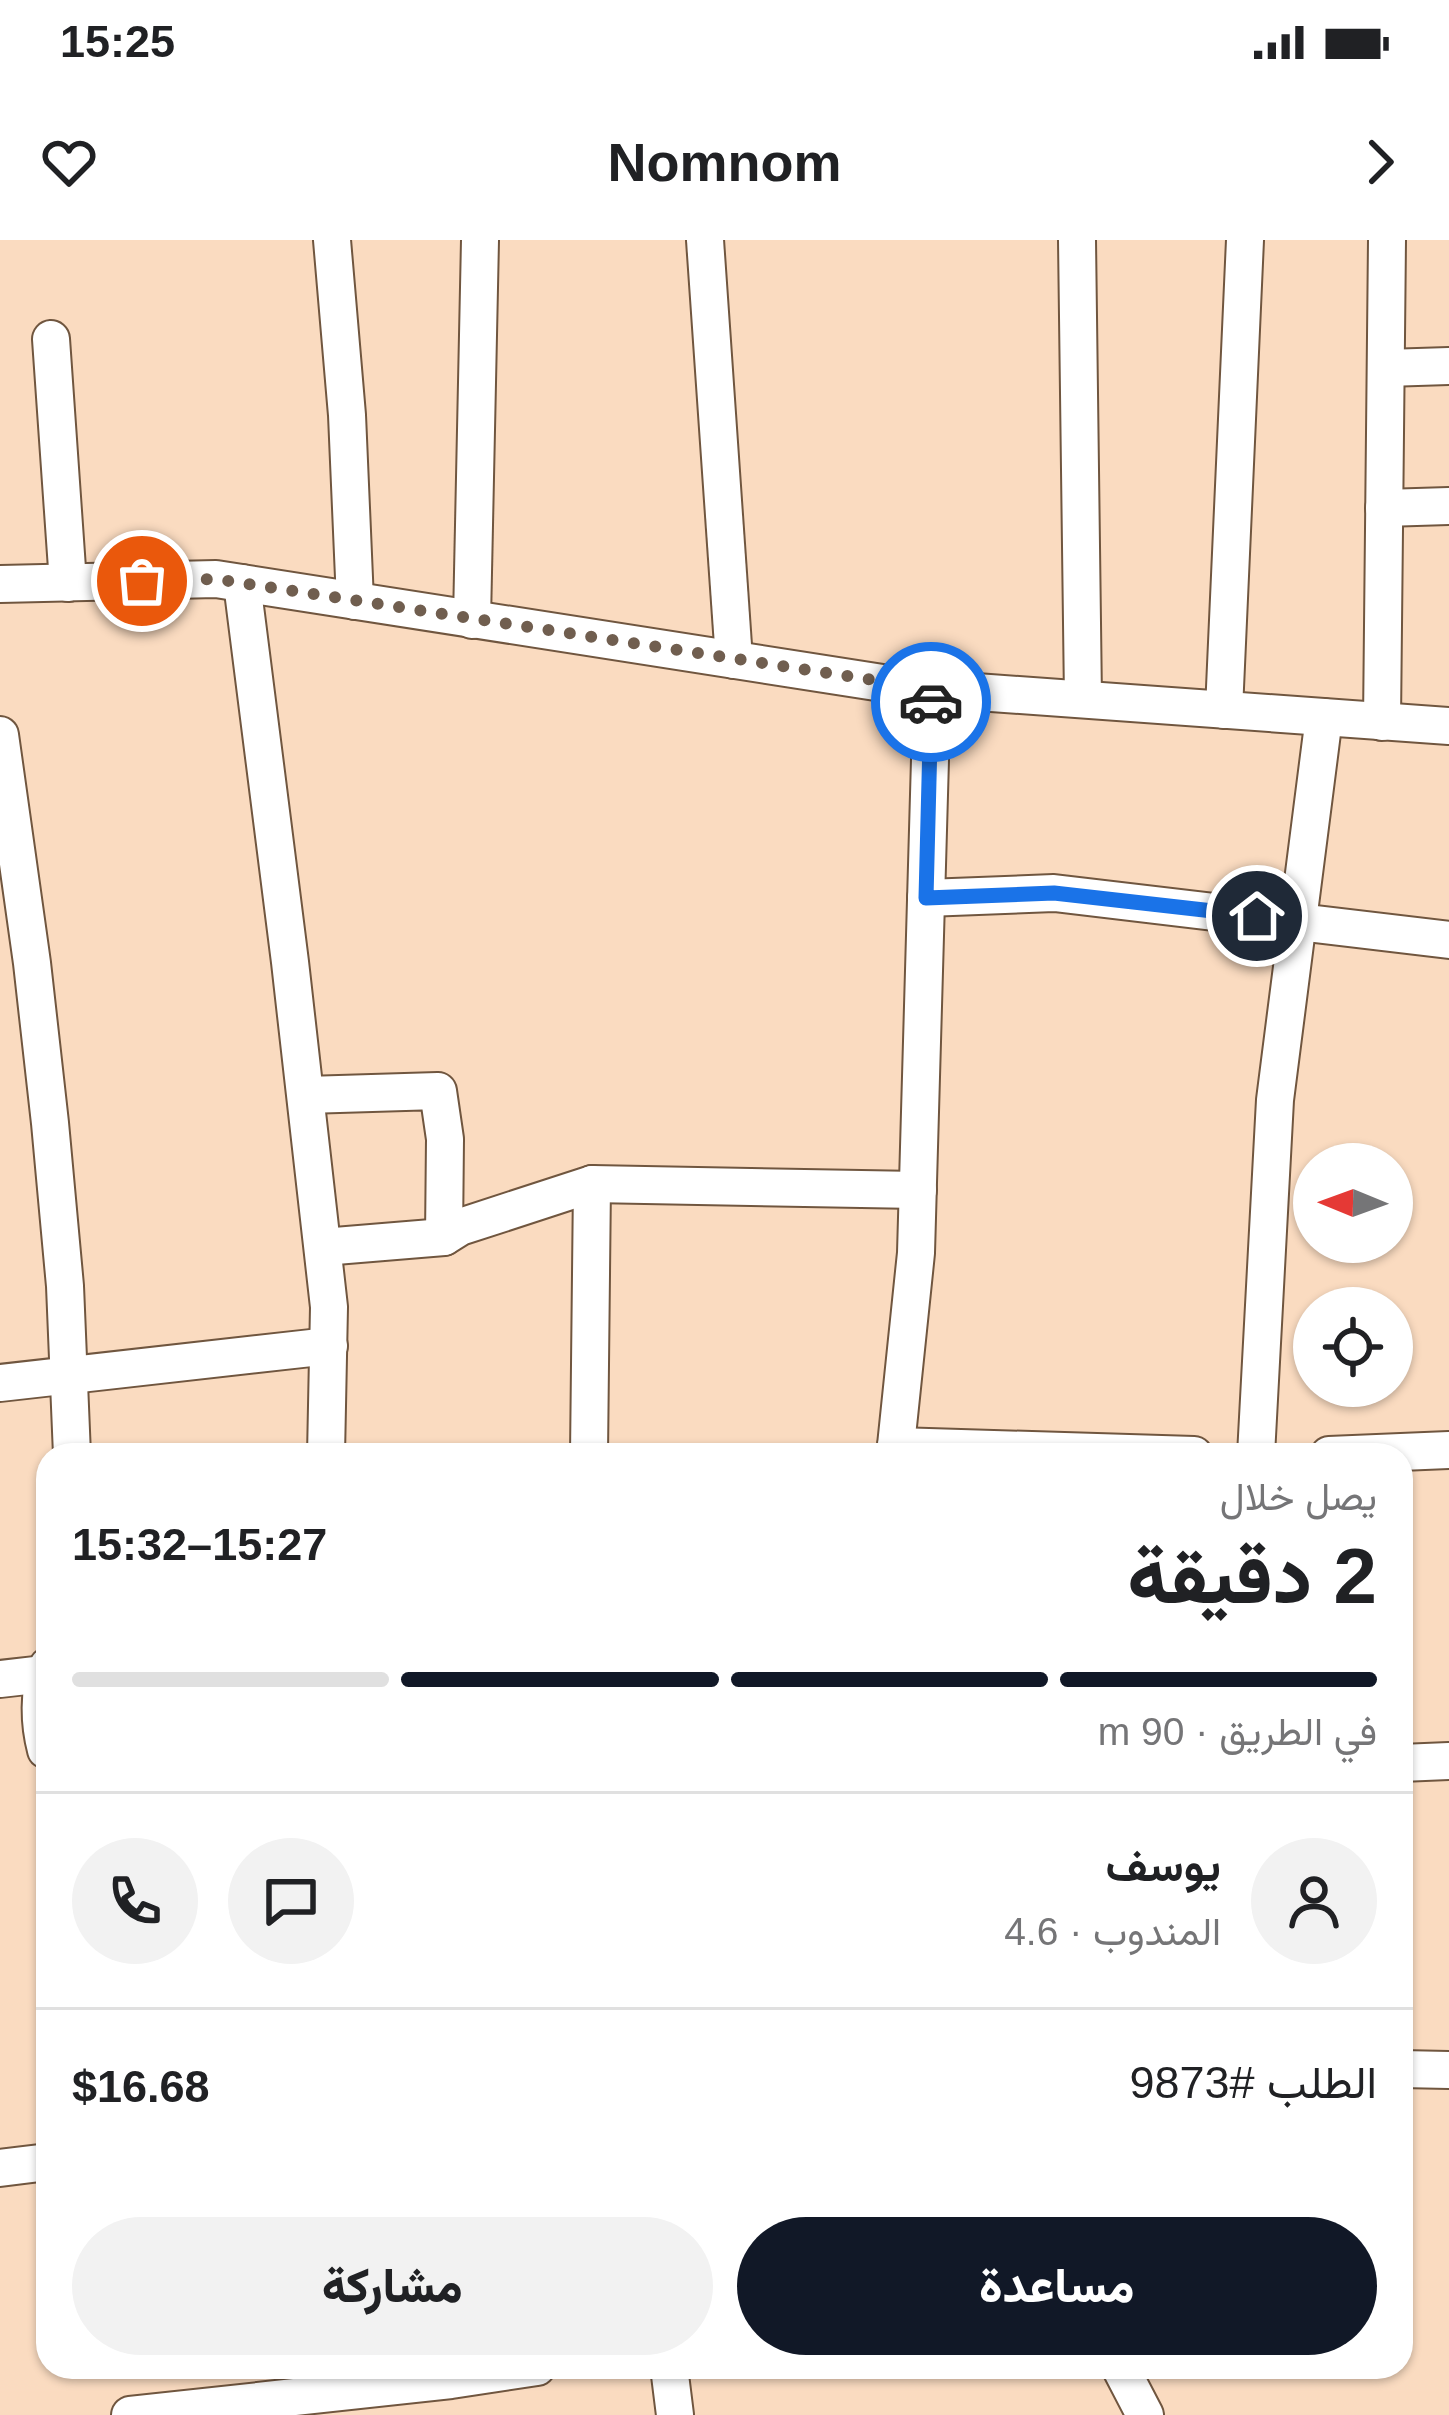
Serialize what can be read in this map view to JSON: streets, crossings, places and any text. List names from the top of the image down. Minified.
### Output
{"north":"left","page":{"status":"15:25","header":"Nomnom","heading":["2 دقيقة","يصل خلال","15:27–15:32"],"panel":["يوسف","المندوب · 4.6","الطلب #9873","$16.68"],"bar":"في الطريق · 90 m","buttons":["مساعدة","مشاركة"]}}
